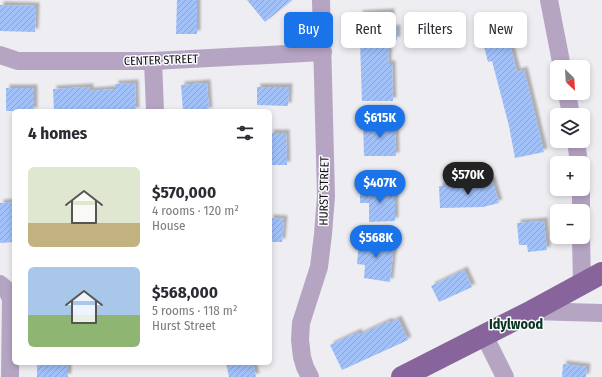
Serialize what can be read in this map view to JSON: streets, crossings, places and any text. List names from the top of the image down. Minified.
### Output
{"streets":{"street":["CENTER STREET","HURST STREET"]},"crossings":[["CENTER STREET","HURST STREET"]],"districts":["Idylwood"],"north":"bottom right","page":{"chip":["Buy","Rent","Filters","New"],"map_buttons":["+","−"],"price":["$615K","$570K","$407K","$568K"],"heading":"4 homes","list":[{"name":"$570,000","note":"4 rooms · 120 m² · House"},{"name":"$568,000","note":"5 rooms · 118 m² · Hurst Street"}]}}
